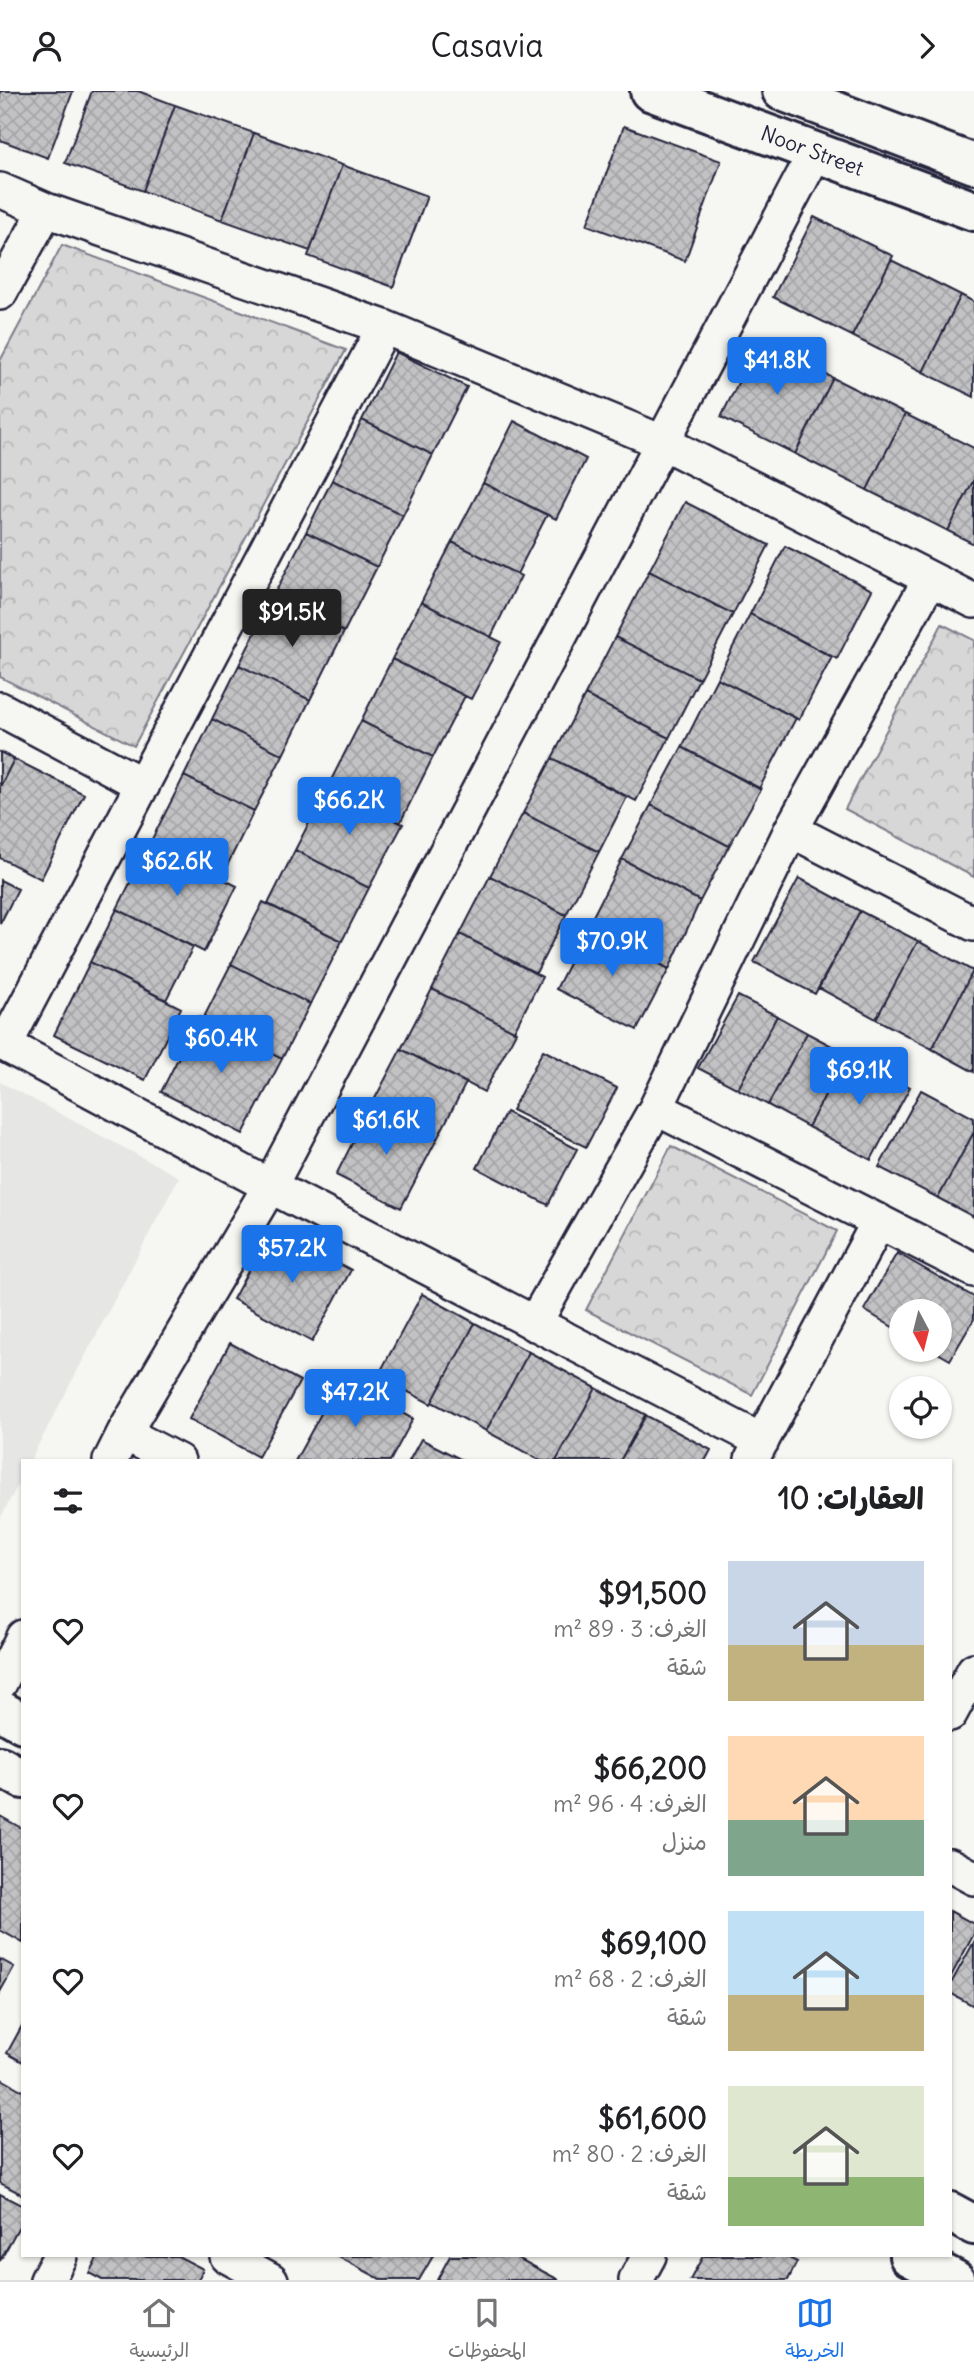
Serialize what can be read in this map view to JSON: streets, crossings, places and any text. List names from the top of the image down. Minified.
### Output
{"streets":{"main road":["Noor Street"]},"north":"bottom","page":{"header":"Casavia","price":["$41.8K","$91.5K","$66.2K","$62.6K","$70.9K","$60.4K","$69.1K","$61.6K","$57.2K","$47.2K"],"heading":"العقارات: 10","list":[{"name":"$91,500","note":"الغرف: 3 · 89 m² · شقة"},{"name":"$66,200","note":"الغرف: 4 · 96 m² · منزل"},{"name":"$69,100","note":"الغرف: 2 · 68 m² · شقة"},{"name":"$61,600","note":"الغرف: 2 · 80 m² · شقة"}],"tabs":["الخريطة","المحفوظات","الرئيسية"]}}
